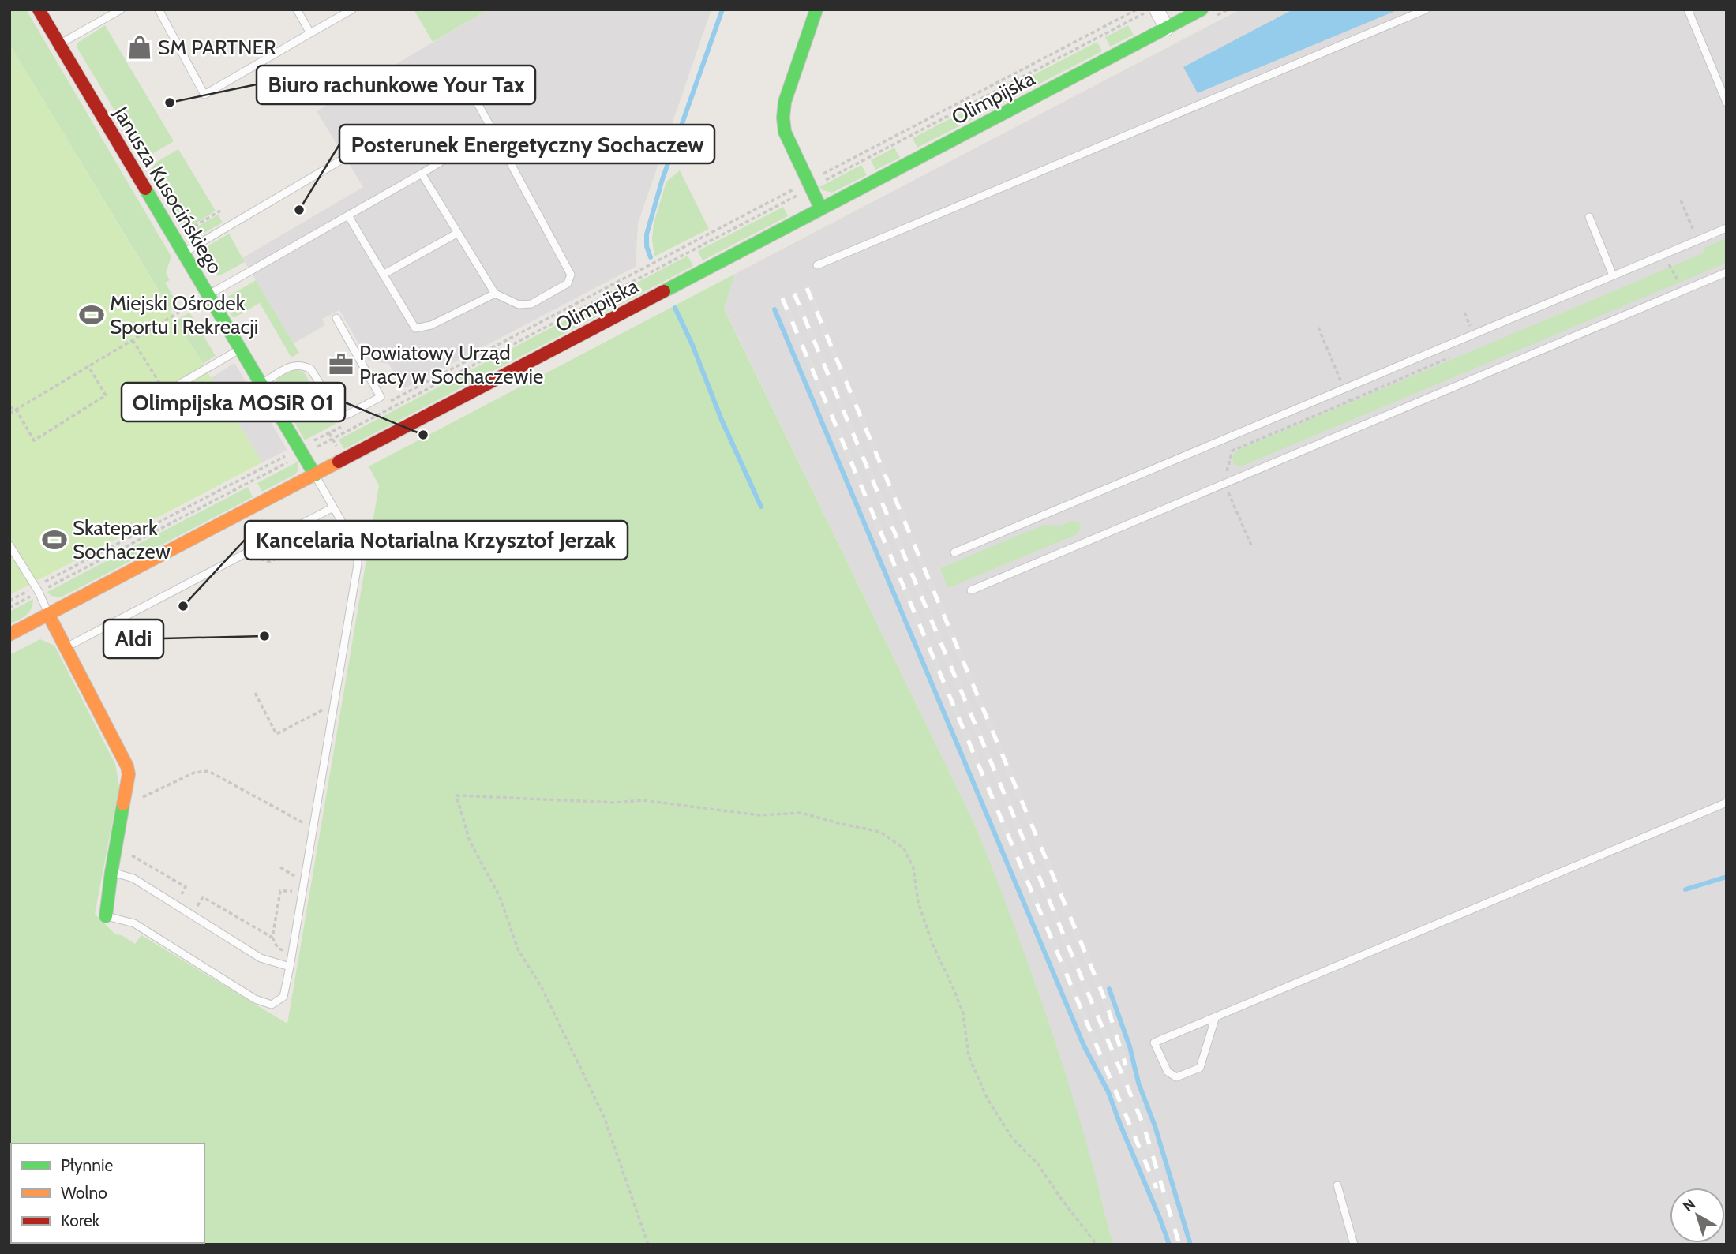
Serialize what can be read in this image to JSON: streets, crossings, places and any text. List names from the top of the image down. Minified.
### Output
{"streets":{"street":["Olimpijska","Janusza Kusocińskiego"]},"crossings":[["Olimpijska","Janusza Kusocińskiego"]],"places":{"shop":["SM PARTNER"],"other":["Biuro rachunkowe Your Tax","Posterunek Energetyczny Sochaczew","Olimpijska MOSiR 01","Kancelaria Notarialna Krzysztof Jerzak","Aldi"],"sports":["Miejski Ośrodek Sportu i Rekreacji","Skatepark Sochaczew"],"office":["Powiatowy Urząd Pracy w Sochaczewie"]},"legend":["Płynnie","Wolno","Korek"],"north":"top left"}
